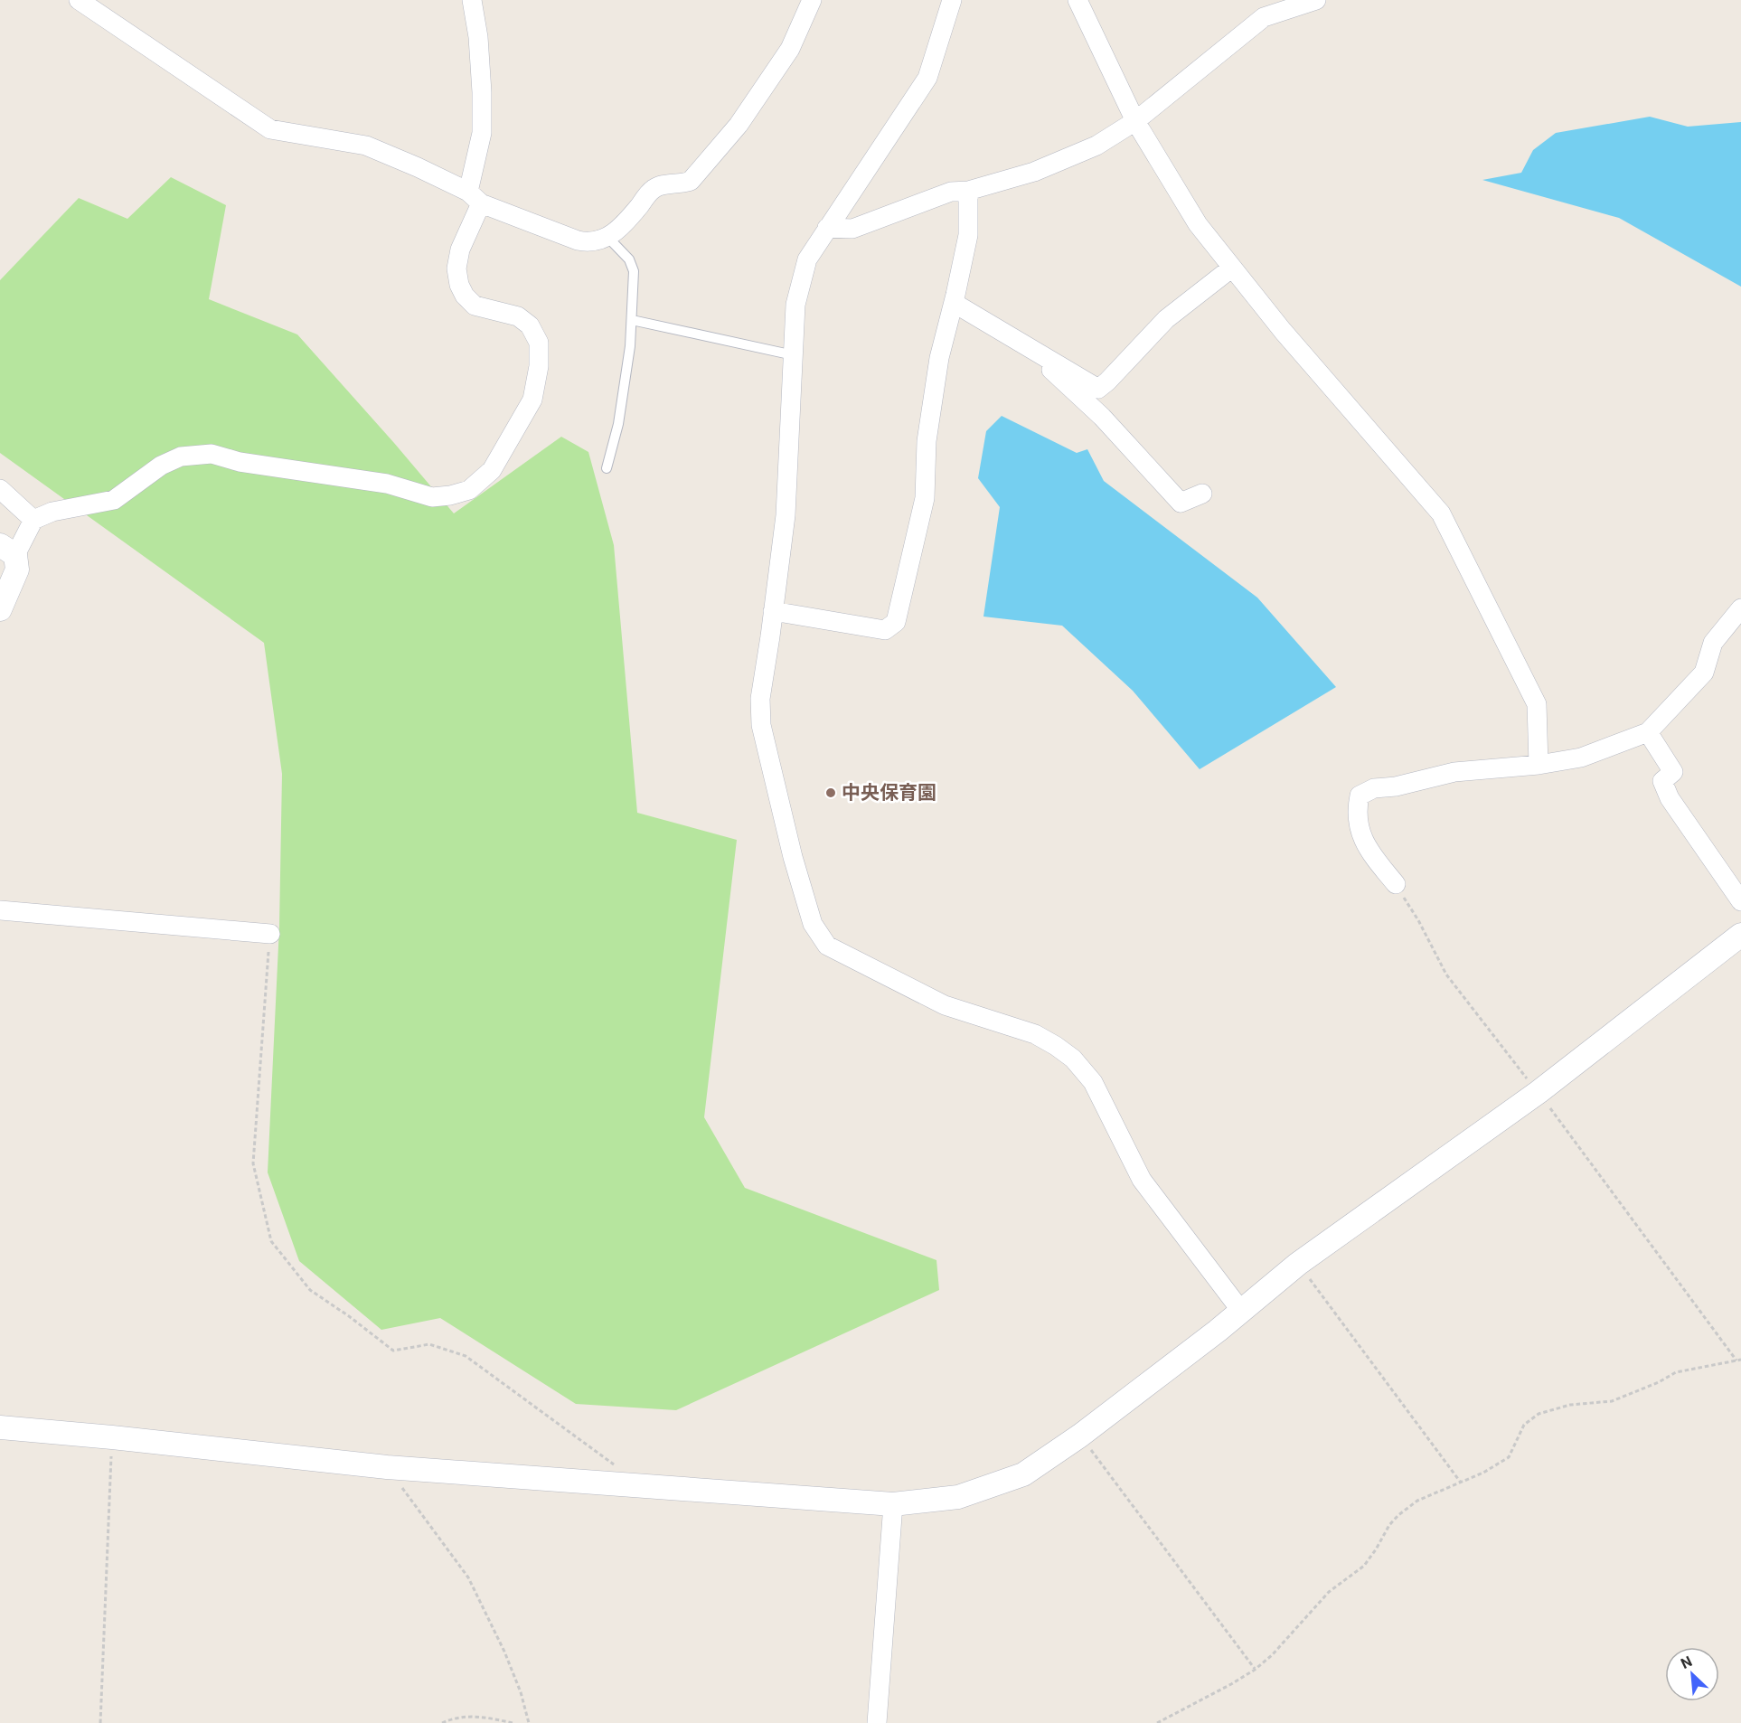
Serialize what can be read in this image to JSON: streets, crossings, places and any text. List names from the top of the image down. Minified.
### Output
{"places":["中央保育園"],"north":"top left"}
